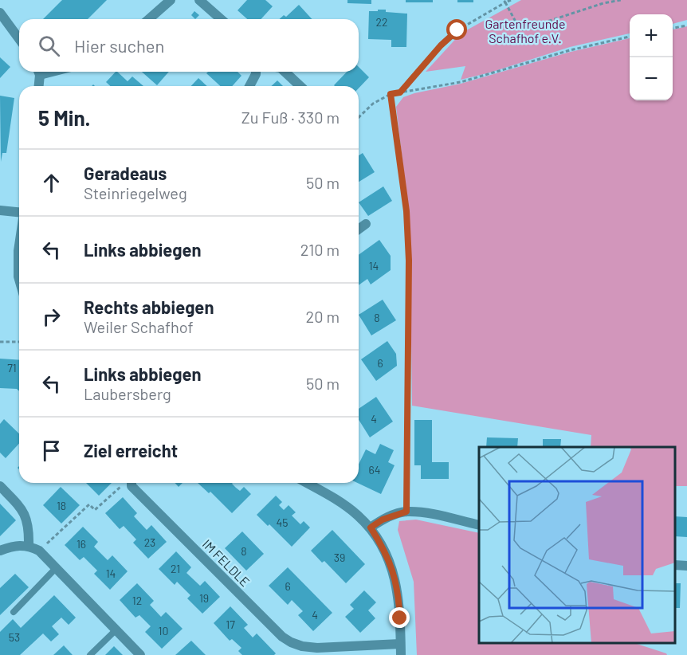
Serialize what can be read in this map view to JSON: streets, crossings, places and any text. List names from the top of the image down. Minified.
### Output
{"streets":{"street":["IM FELDLE"]},"parks":["Gartenfreunde Schafhof e.V."],"house_numbers":["22","14","8","6","71","4","64","18","45","23","16","8","39","21","14","6","19","12","4","17","10","53"],"page":{"map_buttons":["+","−"],"search":"Hier suchen","heading":["5 Min.","Zu Fuß · 330 m"],"list":[["Geradeaus","Steinriegelweg","50 m"],["Links abbiegen","210 m"],["Rechts abbiegen","Weiler Schafhof","20 m"],["Links abbiegen","Laubersberg","50 m"],"Ziel erreicht"]}}
